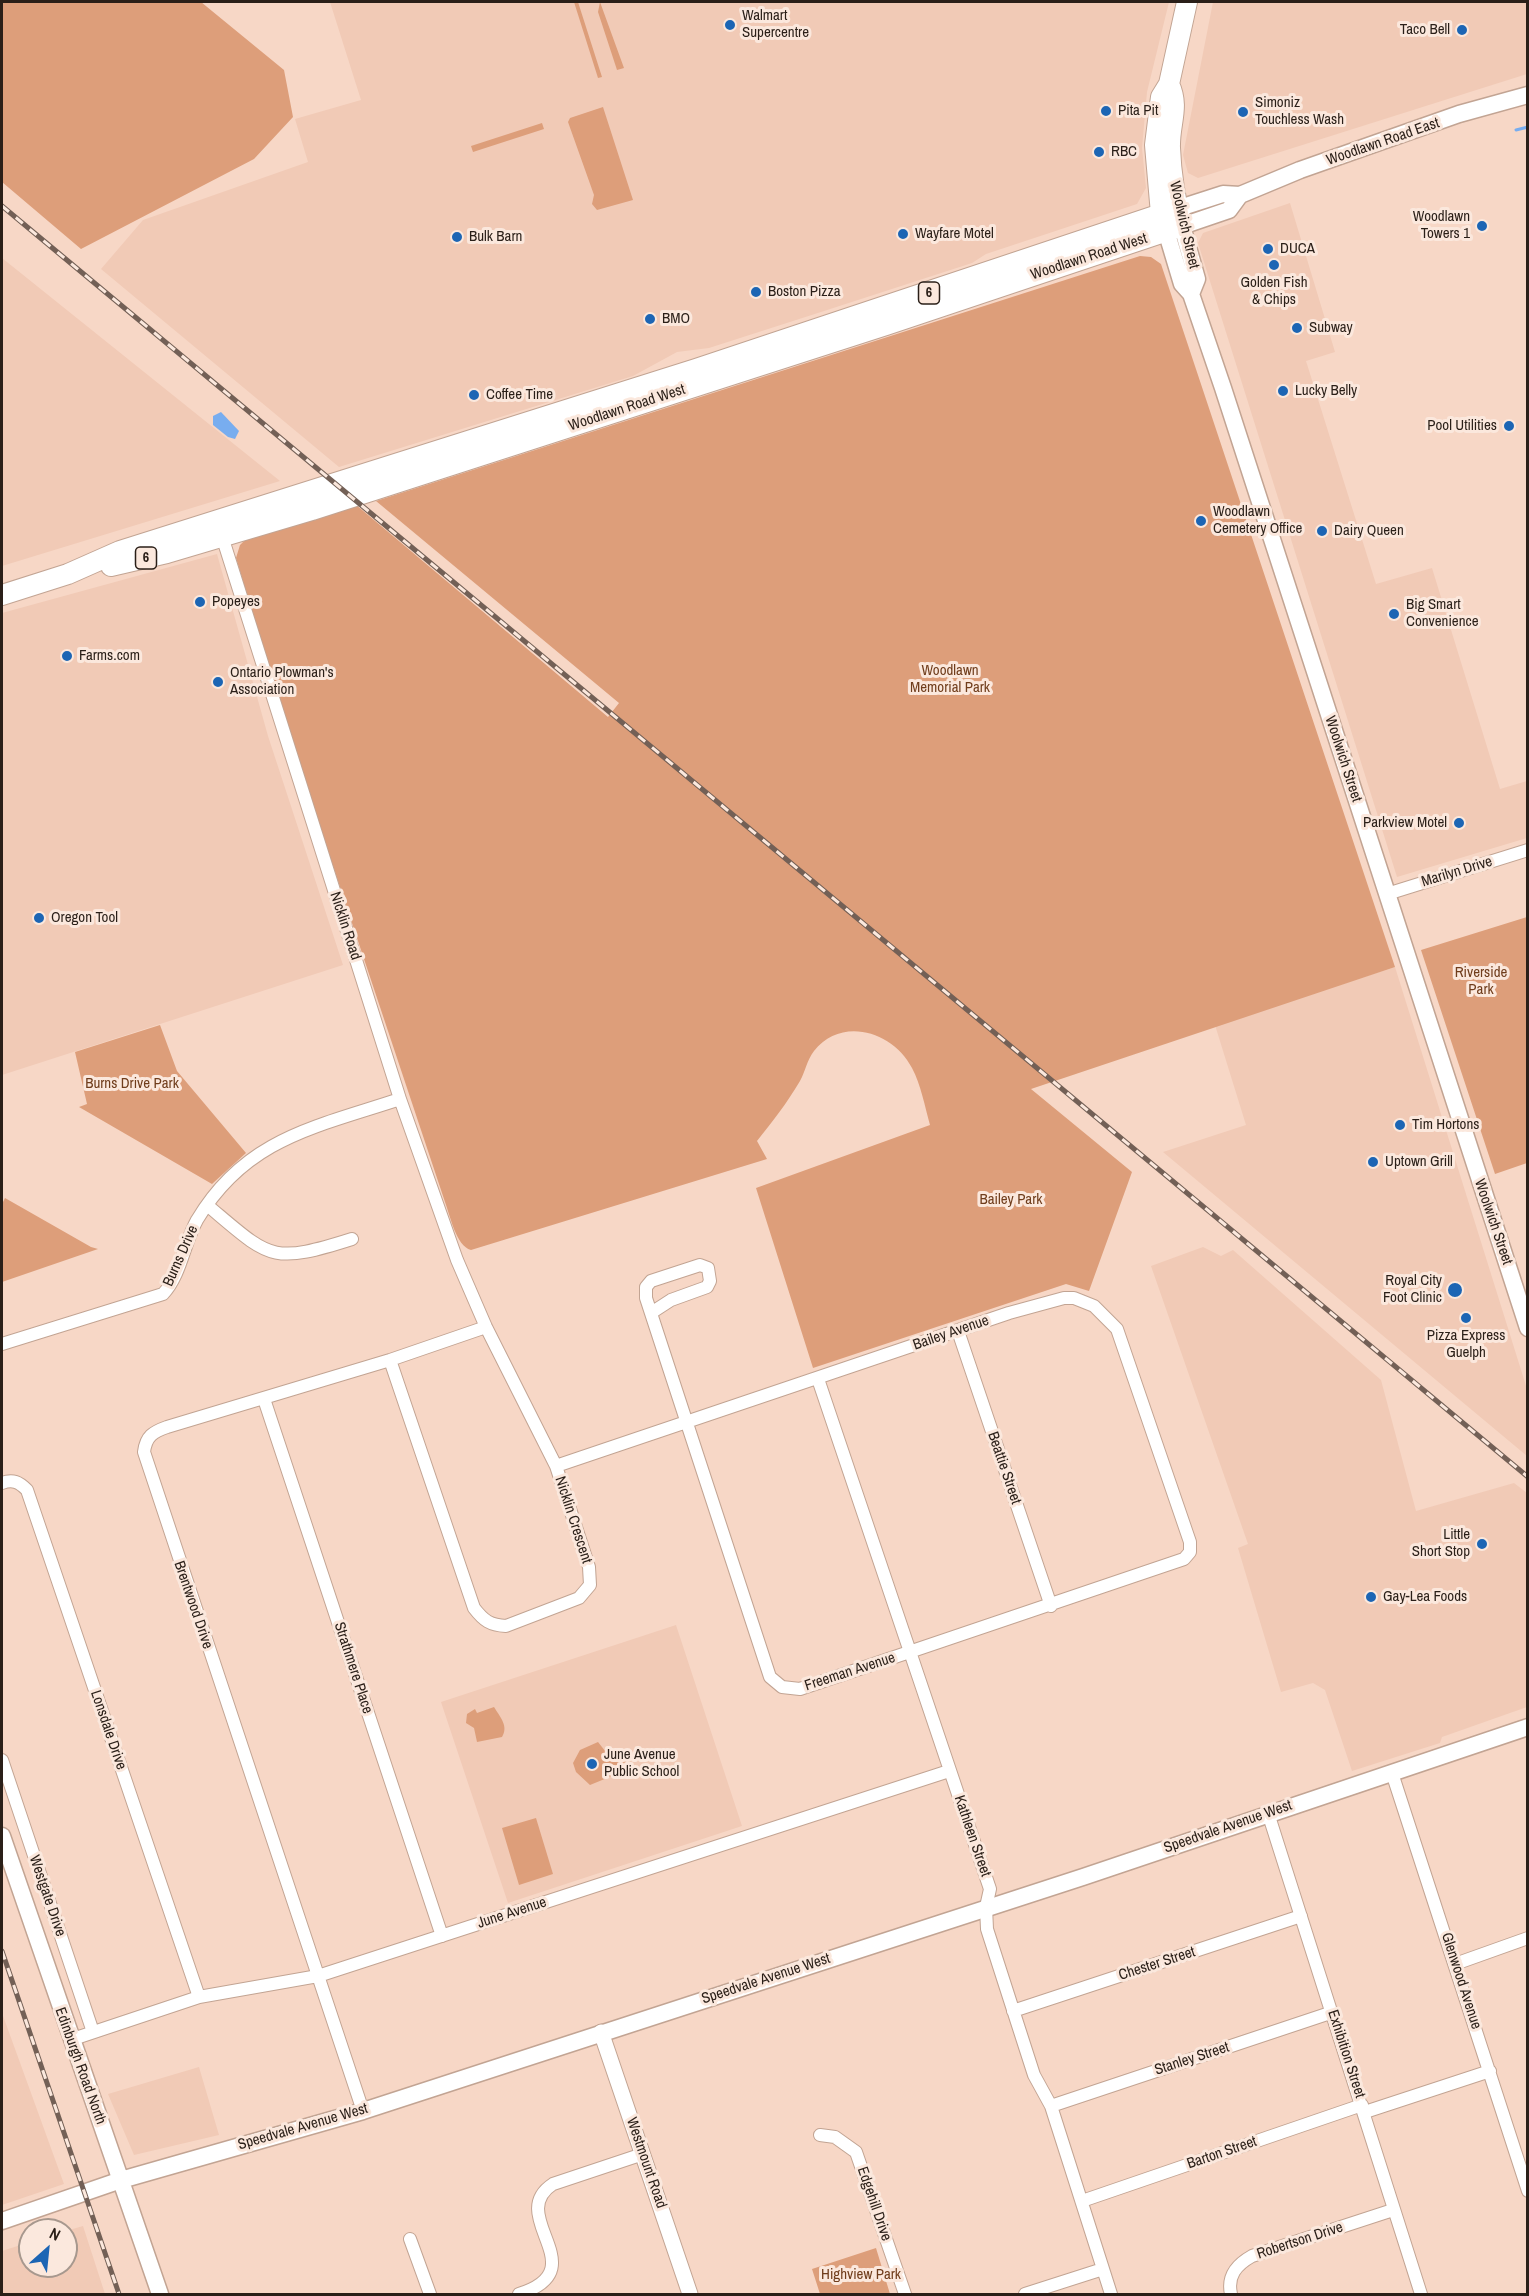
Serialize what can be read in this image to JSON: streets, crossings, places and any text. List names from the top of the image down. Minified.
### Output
{"streets":{"main road":["Woodlawn Road East","Woolwich Street","Woodlawn Road West","6","Speedvale Avenue West","Edinburgh Road North"],"street":["Marilyn Drive","Nicklin Road","Burns Drive","Bailey Avenue","Beattie Street","Nicklin Crescent","Brentwood Drive","Strathmere Place","Freeman Avenue","Lonsdale Drive","Kathleen Street","Westgate Drive","June Avenue","Chester Street","Glenwood Avenue","Exhibition Street","Stanley Street","Barton Street","Westmount Road","Edgehill Drive","Robertson Drive"]},"crossings":[["Woodlawn Road East","Woolwich Street"],["Woodlawn Road East","Woodlawn Road West"],["Woolwich Street","Woodlawn Road West"],["Woolwich Street","Marilyn Drive"],["Woodlawn Road West","Nicklin Road"],["Nicklin Road","Burns Drive"],["Nicklin Road","Nicklin Crescent"],["Nicklin Road","Brentwood Drive"],["Bailey Avenue","Beattie Street"],["Bailey Avenue","Nicklin Crescent"],["Bailey Avenue","Freeman Avenue"],["Bailey Avenue","Kathleen Street"],["Beattie Street","Freeman Avenue"],["Nicklin Crescent","Brentwood Drive"],["Brentwood Drive","Strathmere Place"],["Brentwood Drive","Speedvale Avenue West"],["Brentwood Drive","June Avenue"],["Strathmere Place","June Avenue"],["Freeman Avenue","Kathleen Street"],["Lonsdale Drive","June Avenue"],["Speedvale Avenue West","Kathleen Street"],["Speedvale Avenue West","Glenwood Avenue"],["Speedvale Avenue West","Exhibition Street"],["Speedvale Avenue West","Edinburgh Road North"],["Speedvale Avenue West","Westmount Road"],["Kathleen Street","June Avenue"],["Kathleen Street","Chester Street"],["Kathleen Street","Stanley Street"],["Kathleen Street","Barton Street"],["Westgate Drive","June Avenue"],["June Avenue","Edinburgh Road North"],["Chester Street","Exhibition Street"],["Glenwood Avenue","Barton Street"],["Exhibition Street","Stanley Street"],["Exhibition Street","Barton Street"],["Exhibition Street","Robertson Drive"]],"parks":["Woodlawn Memorial Park","Riverside Park","Burns Drive Park","Bailey Park","Highview Park"],"places":["Walmart Supercentre","Taco Bell","Pita Pit","Simoniz Touchless Wash","RBC","Woodlawn Towers 1","Wayfare Motel","Bulk Barn","DUCA","Golden Fish & Chips","Boston Pizza","BMO","Subway","Lucky Belly","Coffee Time","Pool Utilities","Woodlawn Cemetery Office","Dairy Queen","Popeyes","Big Smart Convenience","Farms.com","Ontario Plowman's Association","Parkview Motel","Oregon Tool","Tim Hortons","Uptown Grill","Royal City Foot Clinic","Pizza Express Guelph","Little Short Stop","Gay-Lea Foods","June Avenue Public School"],"north":"top right"}
